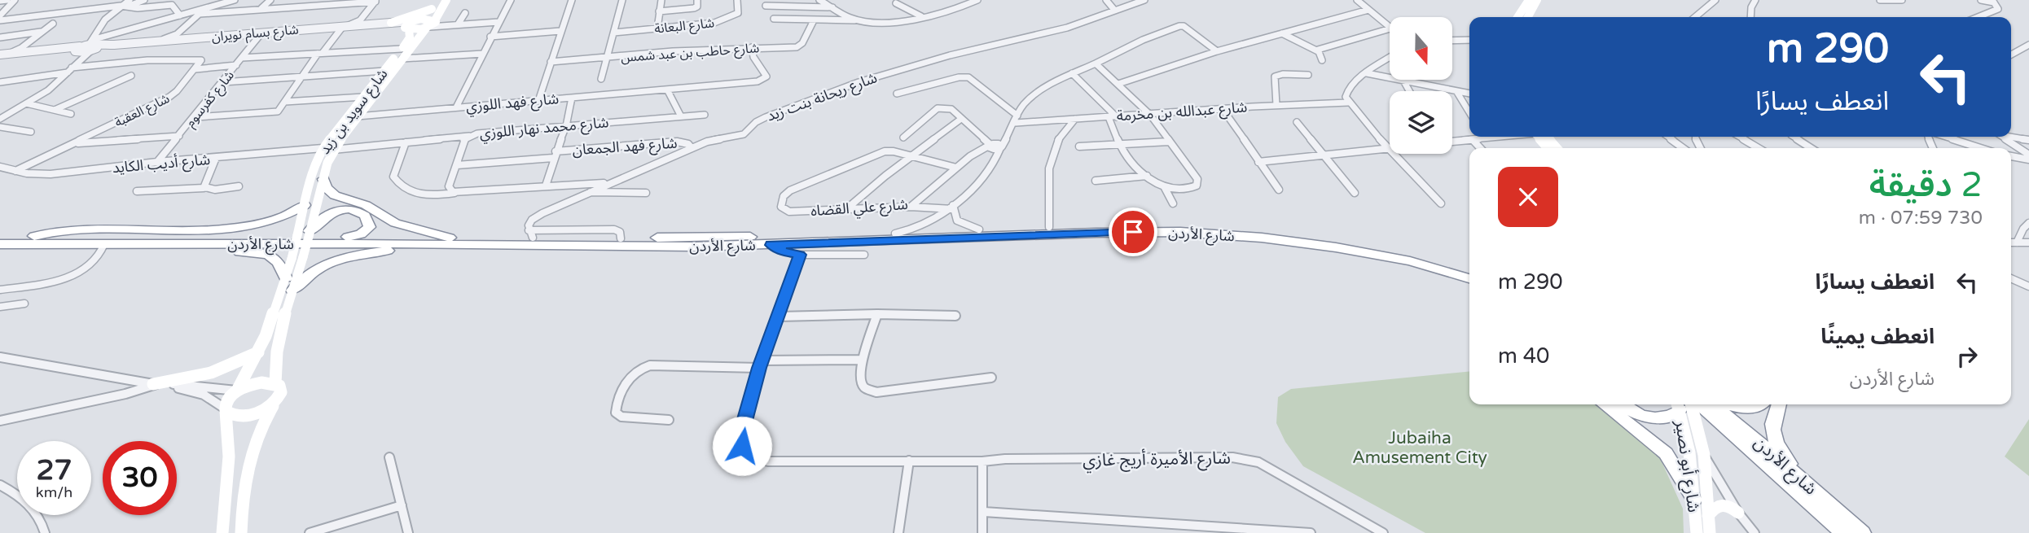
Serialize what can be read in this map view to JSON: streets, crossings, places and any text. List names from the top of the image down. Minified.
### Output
{"streets":{"highway":["شارع الأردن"],"main road":["شارع سويد بن زيد","شارع أبو نصير"],"street":["شارع البعانة","شارع بسام نويران","شارع حاطب بن عبد شمس","شارع ريحانة بنت زيد","شارع كفرسوم","شارع فهد اللوزي","شارع العقبة","شارع عبدالله بن مخرمة","شارع محمد نهار اللوزي","شارع فهد الجمعان","شارع أديب الكايد","شارع علي القضاه","شارع الأميرة أريج غازي"]},"crossings":[["شارع بسام نويران","شارع كفرسوم"],["شارع بسام نويران","شارع سويد بن زيد"],["شارع حاطب بن عبد شمس","شارع فهد اللوزي"],["شارع ريحانة بنت زيد","شارع فهد الجمعان"],["شارع ريحانة بنت زيد","شارع الأردن"],["شارع كفرسوم","شارع أديب الكايد"],["شارع فهد اللوزي","شارع سويد بن زيد"],["شارع العقبة","شارع أديب الكايد"],["شارع سويد بن زيد","شارع أديب الكايد"],["شارع محمد نهار اللوزي","شارع فهد الجمعان"]],"parks":["Jubaiha Amusement City"],"north":"bottom","page":{"turn":["290 m","انعطف يسارًا"],"heading":["2 دقيقة","730 m · 07:59"],"list":[{"name":"انعطف يسارًا","value":"290 m"},{"name":"انعطف يمينًا","note":"شارع الأردن","value":"40 m"}],"speed":"27 km/h","limit":"30"}}
